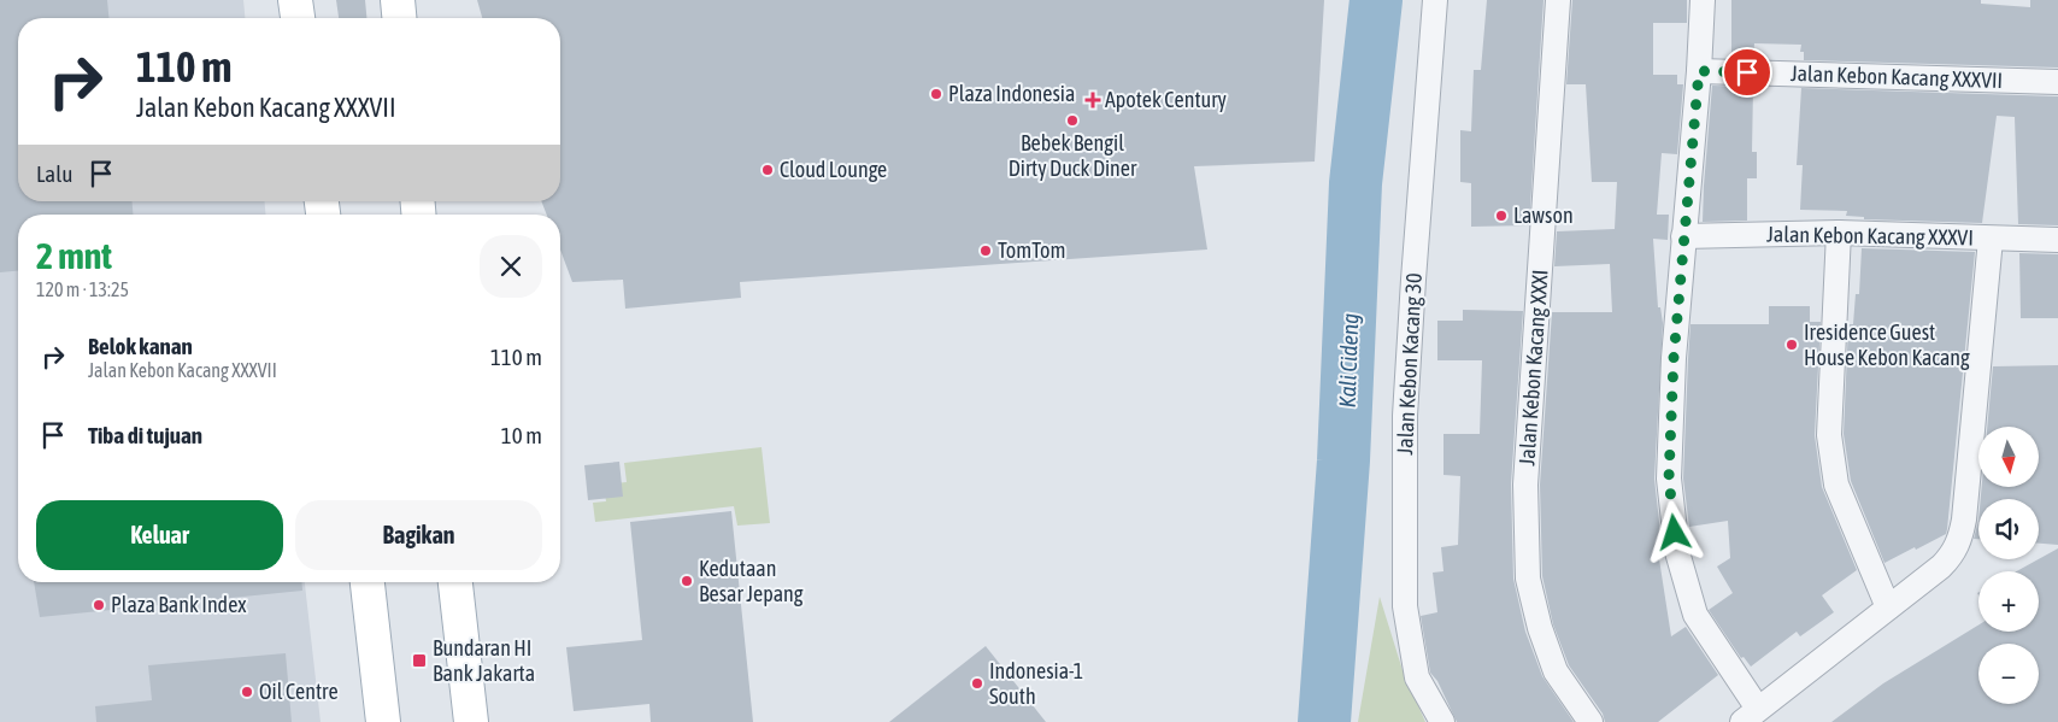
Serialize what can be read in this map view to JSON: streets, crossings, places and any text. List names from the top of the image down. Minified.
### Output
{"streets":{"street":["Jalan Kebon Kacang XXXVII","Jalan Kebon Kacang XXXVI","Jalan Kebon Kacang 30","Jalan Kebon Kacang XXXI"]},"water":["Kali Cideng"],"places":{"other":["Plaza Indonesia","Bebek Bengil Dirty Duck Diner","Cloud Lounge","Lawson","TomTom","Iresidence Guest House Kebon Kacang","Kedutaan Besar Jepang","Plaza Bank Index","Indonesia-1 South","Oil Centre"],"health":["Apotek Century"],"transit":["Bundaran HI Bank Jakarta"]},"north":"bottom","page":{"turn":["110 m","Jalan Kebon Kacang XXXVII"],"then":"Lalu","heading":["2 mnt","120 m · 13:25"],"list":[{"name":"Belok kanan","note":"Jalan Kebon Kacang XXXVII","value":"110 m"},{"name":"Tiba di tujuan","value":"10 m"}],"map_buttons":["+","−"],"buttons":["Keluar","Bagikan"]}}
